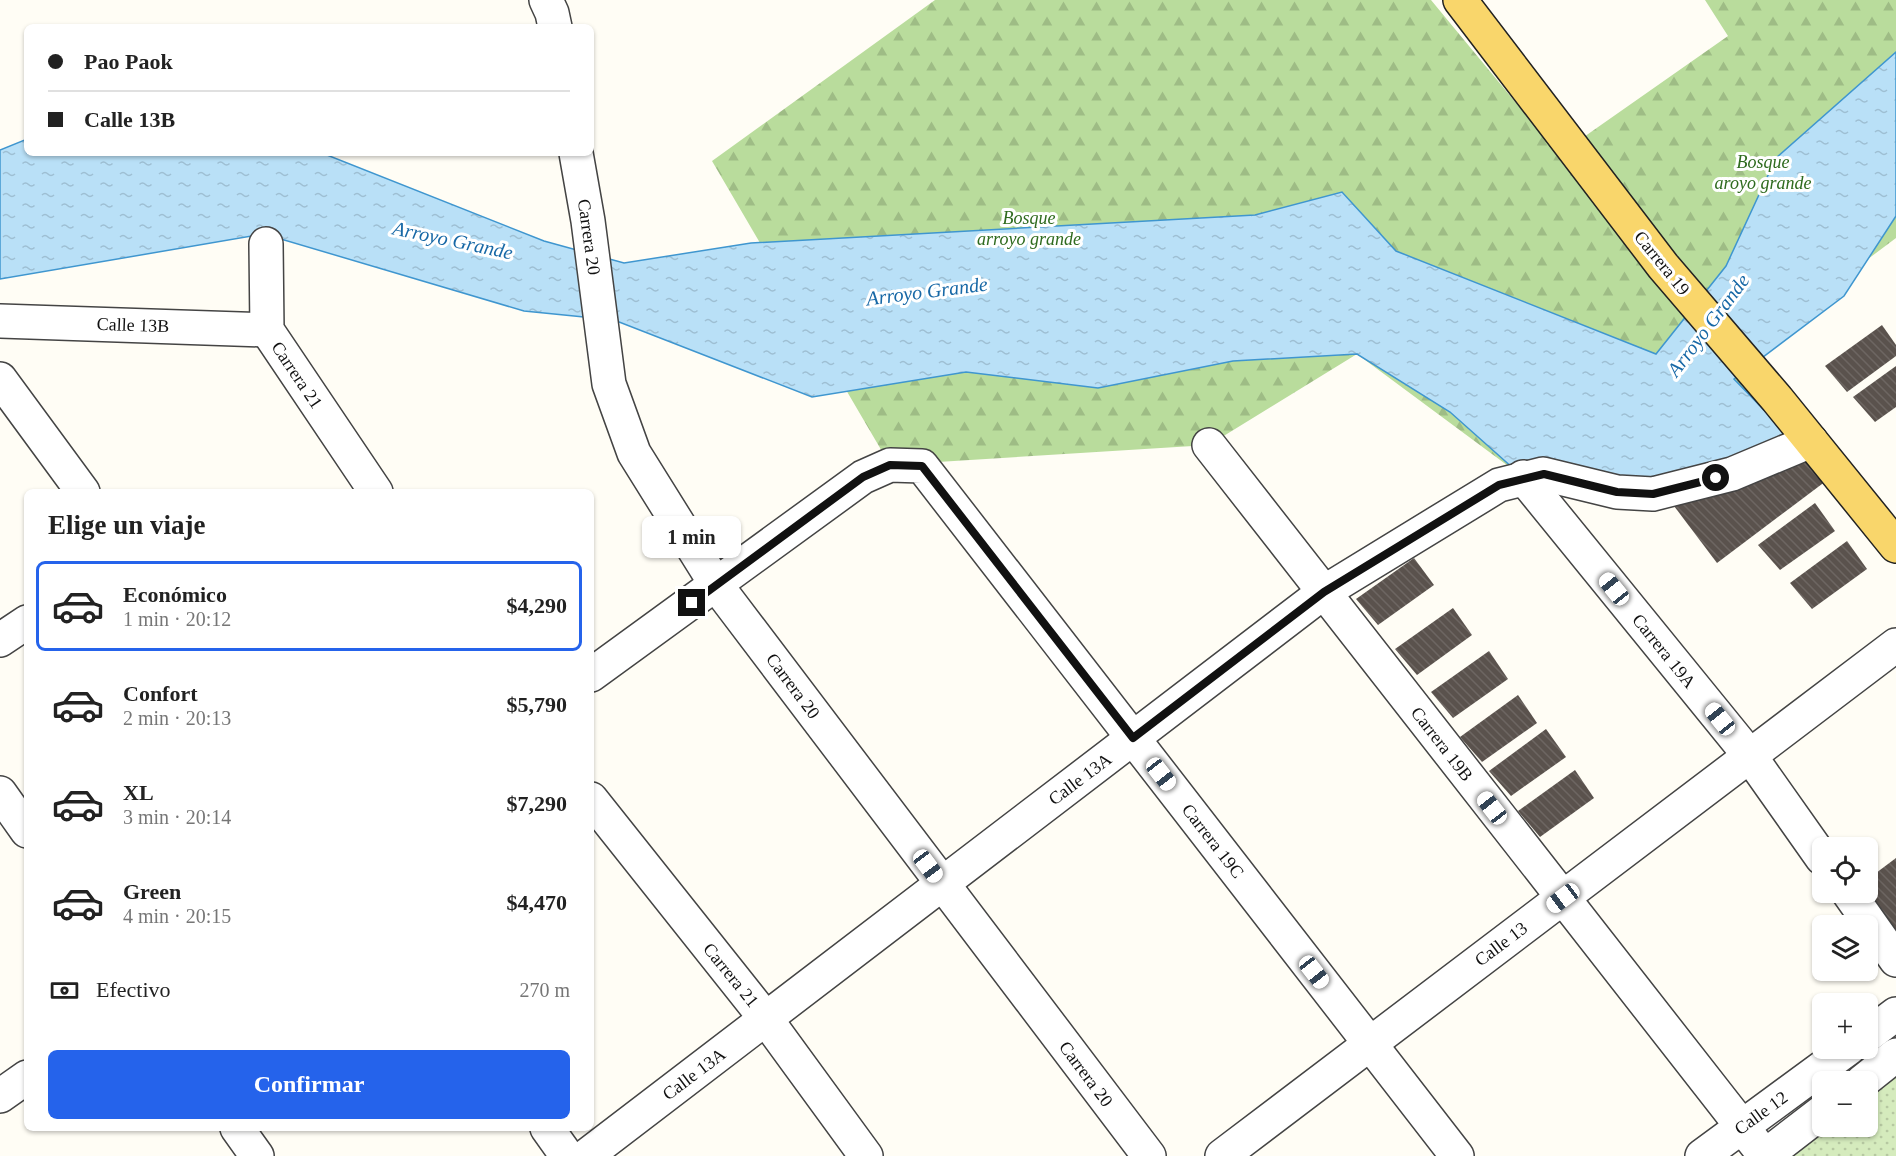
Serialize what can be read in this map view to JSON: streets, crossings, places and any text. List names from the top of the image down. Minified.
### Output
{"streets":{"main road":["Carrera 19"],"street":["Carrera 20","Calle 13B","Carrera 21","Carrera 19A","Carrera 19B","Calle 13A","Carrera 19C","Calle 13","Calle 12"]},"crossings":[["Carrera 20","Calle 13A"],["Carrera 20","Carrera 19C"],["Carrera 19","Calle 13A"],["Calle 13B","Carrera 21"],["Carrera 21","Calle 13A"],["Carrera 19A","Calle 13A"],["Carrera 19A","Calle 13"],["Carrera 19B","Calle 13A"],["Carrera 19B","Calle 13"],["Carrera 19B","Calle 12"],["Calle 13A","Carrera 19C"],["Carrera 19C","Calle 13"]],"water":["Arroyo Grande"],"parks":["Bosque aroyo grande","Bosque arroyo grande"],"page":{"banner":["Pao Paok","Calle 13B"],"heading":"Elige un viaje","bubble":"1 min","list":[{"name":"Económico","note":"1 min · 20:12","value":"$4,290"},{"name":"Confort","note":"2 min · 20:13","value":"$5,790"},{"name":"XL","note":"3 min · 20:14","value":"$7,290"},{"name":"Green","note":"4 min · 20:15","value":"$4,470"}],"map_buttons":["+","−"],"pay":["Efectivo","270 m"],"buttons":"Confirmar"}}
